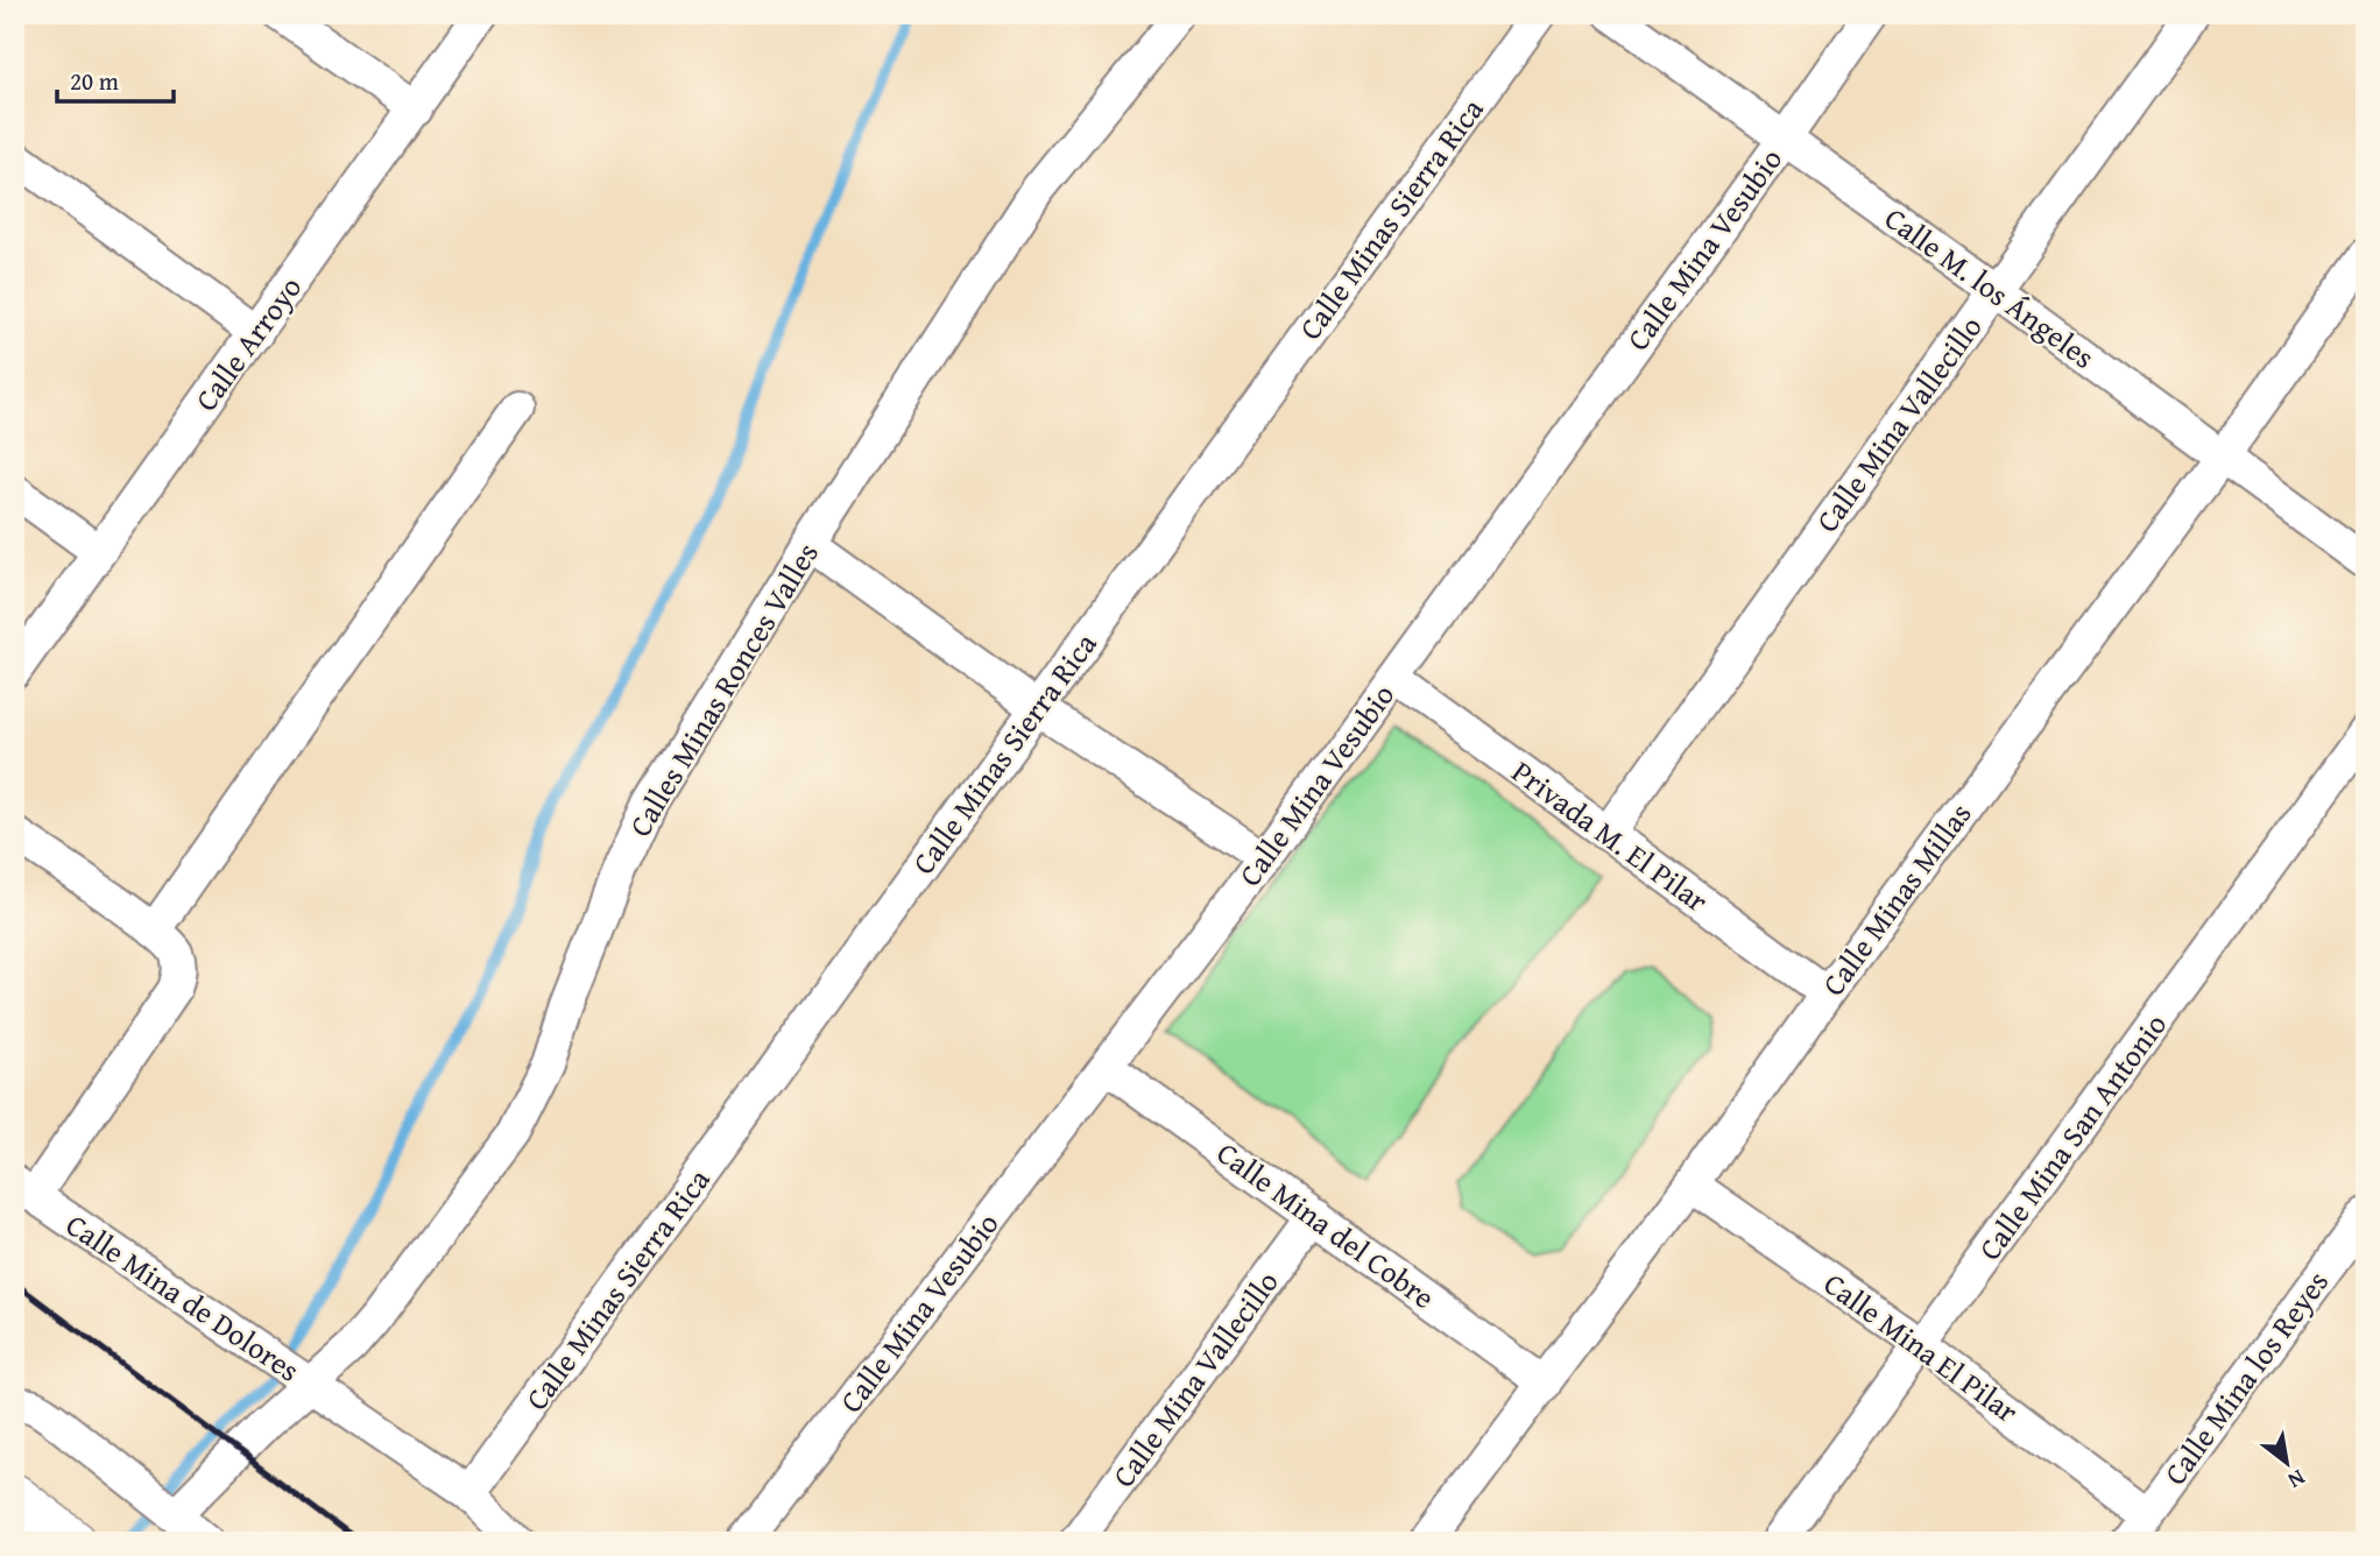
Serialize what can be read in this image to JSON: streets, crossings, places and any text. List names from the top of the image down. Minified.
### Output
{"streets":{"street":["Calle Minas Sierra Rica","Calle Mina Vesubio","Calle M. los Ángeles","Calle Arroyo","Calle Mina Vallecillo","Calles Minas Ronces Valles","Privada M. El Pilar","Calle Minas Millas","Calle Mina San Antonio","Calle Mina del Cobre","Calle Mina de Dolores","Calle Mina El Pilar","Calle Mina los Reyes"]},"crossings":[["Calle Mina Vesubio","Calle M. los Ángeles"],["Calle Mina Vesubio","Privada M. El Pilar"],["Calle Mina Vesubio","Calle Mina del Cobre"],["Calle M. los Ángeles","Calle Mina Vallecillo"],["Calle M. los Ángeles","Calle Minas Millas"],["Calle Mina Vallecillo","Privada M. El Pilar"],["Calle Mina Vallecillo","Calle Mina del Cobre"],["Calles Minas Ronces Valles","Calle Mina de Dolores"],["Privada M. El Pilar","Calle Minas Millas"],["Calle Minas Millas","Calle Mina del Cobre"],["Calle Minas Millas","Calle Mina El Pilar"],["Calle Mina San Antonio","Calle Mina El Pilar"],["Calle Mina El Pilar","Calle Mina los Reyes"]],"scale_bar":"20 m","north":"bottom right"}
